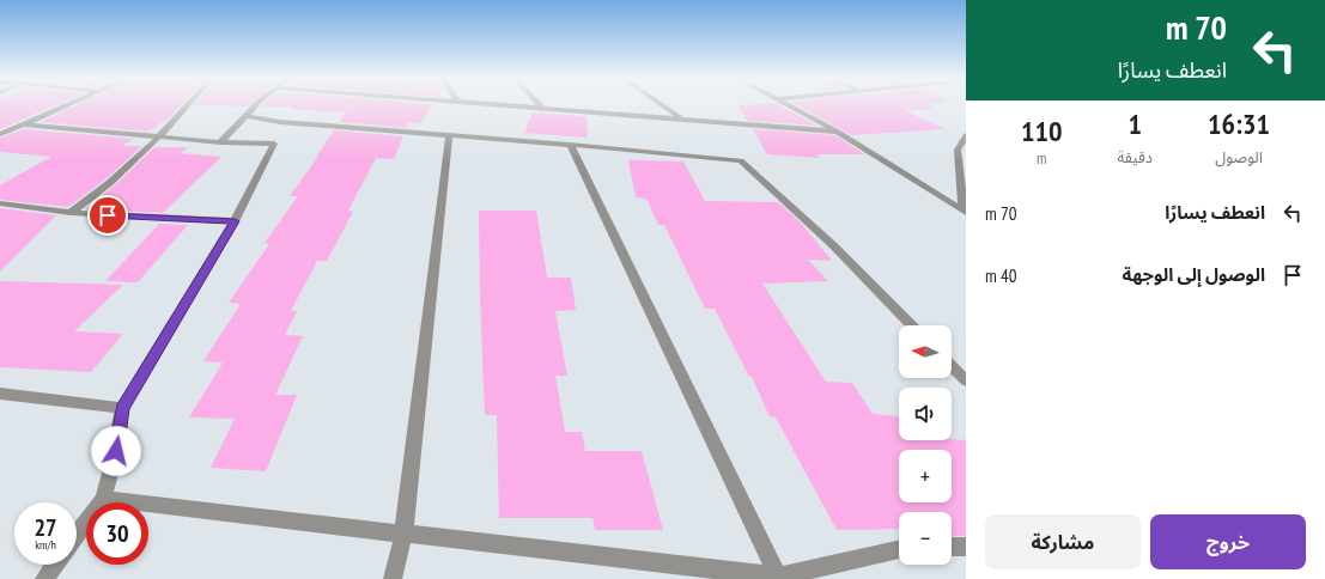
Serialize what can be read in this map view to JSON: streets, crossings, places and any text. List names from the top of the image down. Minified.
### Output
{"north":"left","page":{"turn":["70 m","انعطف يسارًا"],"eta":["16:31","الوصول","1","دقيقة","110","m"],"list":[{"name":"انعطف يسارًا","value":"70 m"},{"name":"الوصول إلى الوجهة","value":"40 m"}],"map_buttons":["+","−"],"speed":"27 km/h","limit":"30","buttons":["خروج","مشاركة"]}}
